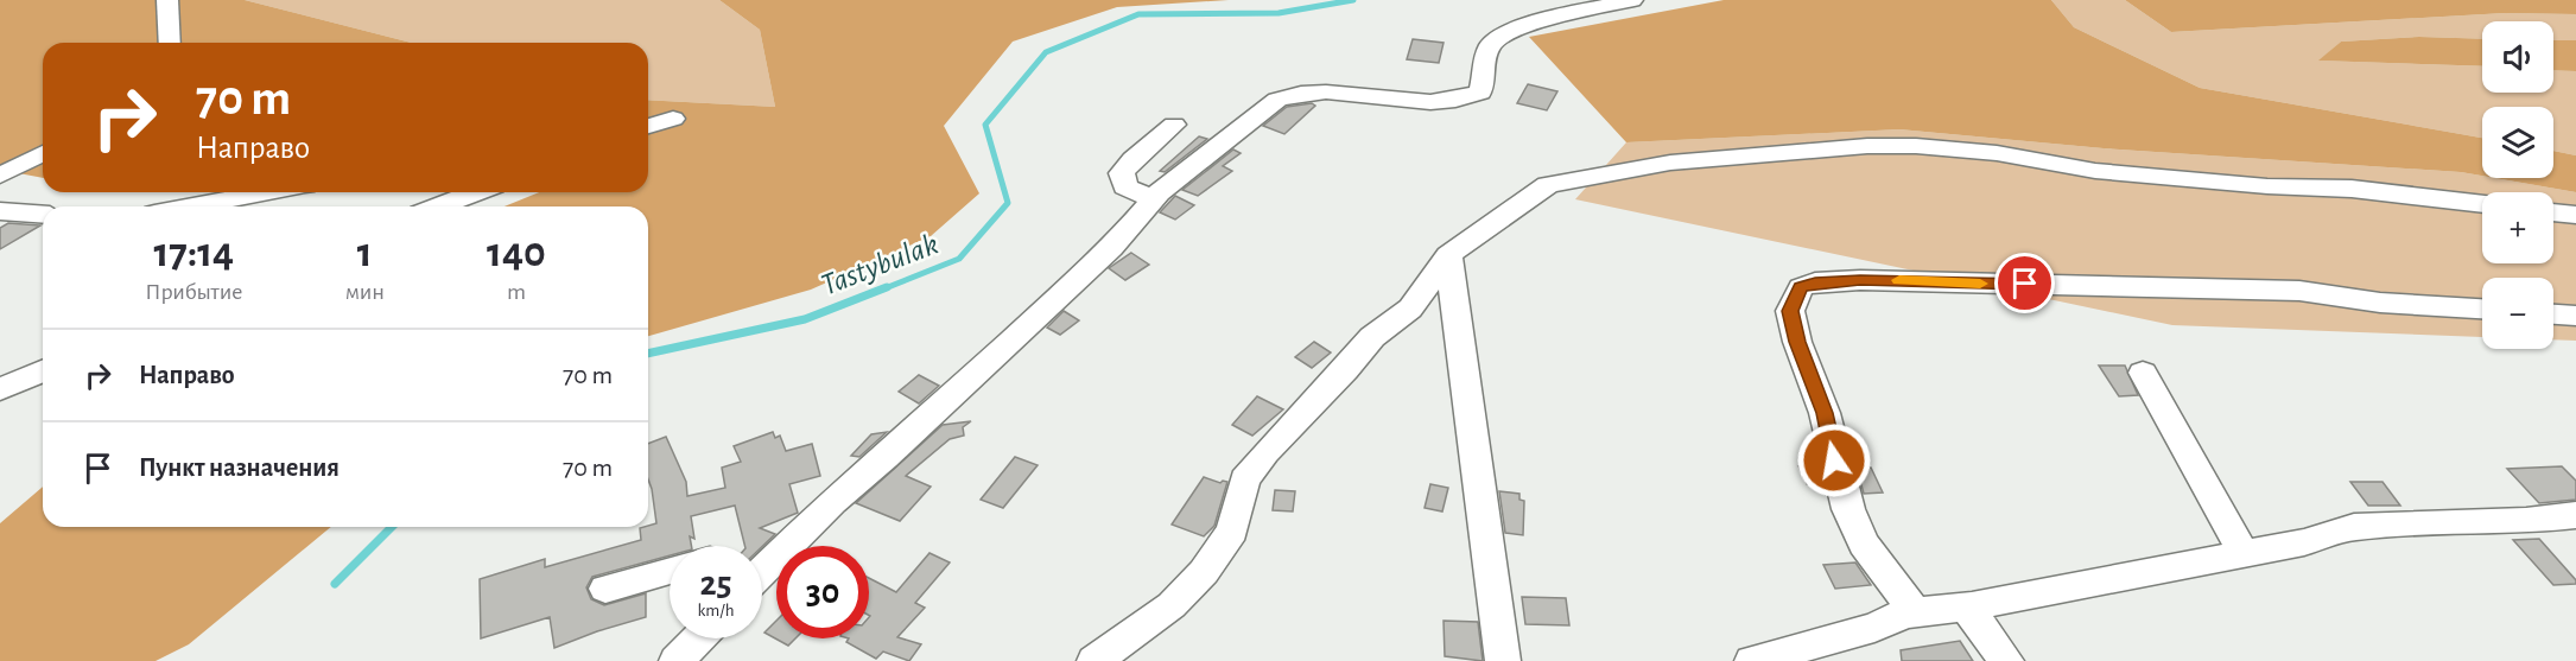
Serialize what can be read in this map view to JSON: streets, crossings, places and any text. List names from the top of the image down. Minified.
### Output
{"water":["Tastybulak"],"page":{"map_buttons":["+","−"],"turn":["70 m","Направо"],"eta":["17:14","Прибытие","1","мин","140","m"],"list":[{"name":"Направо","value":"70 m"},{"name":"Пункт назначения","value":"70 m"}],"speed":"25 km/h","limit":"30"}}
